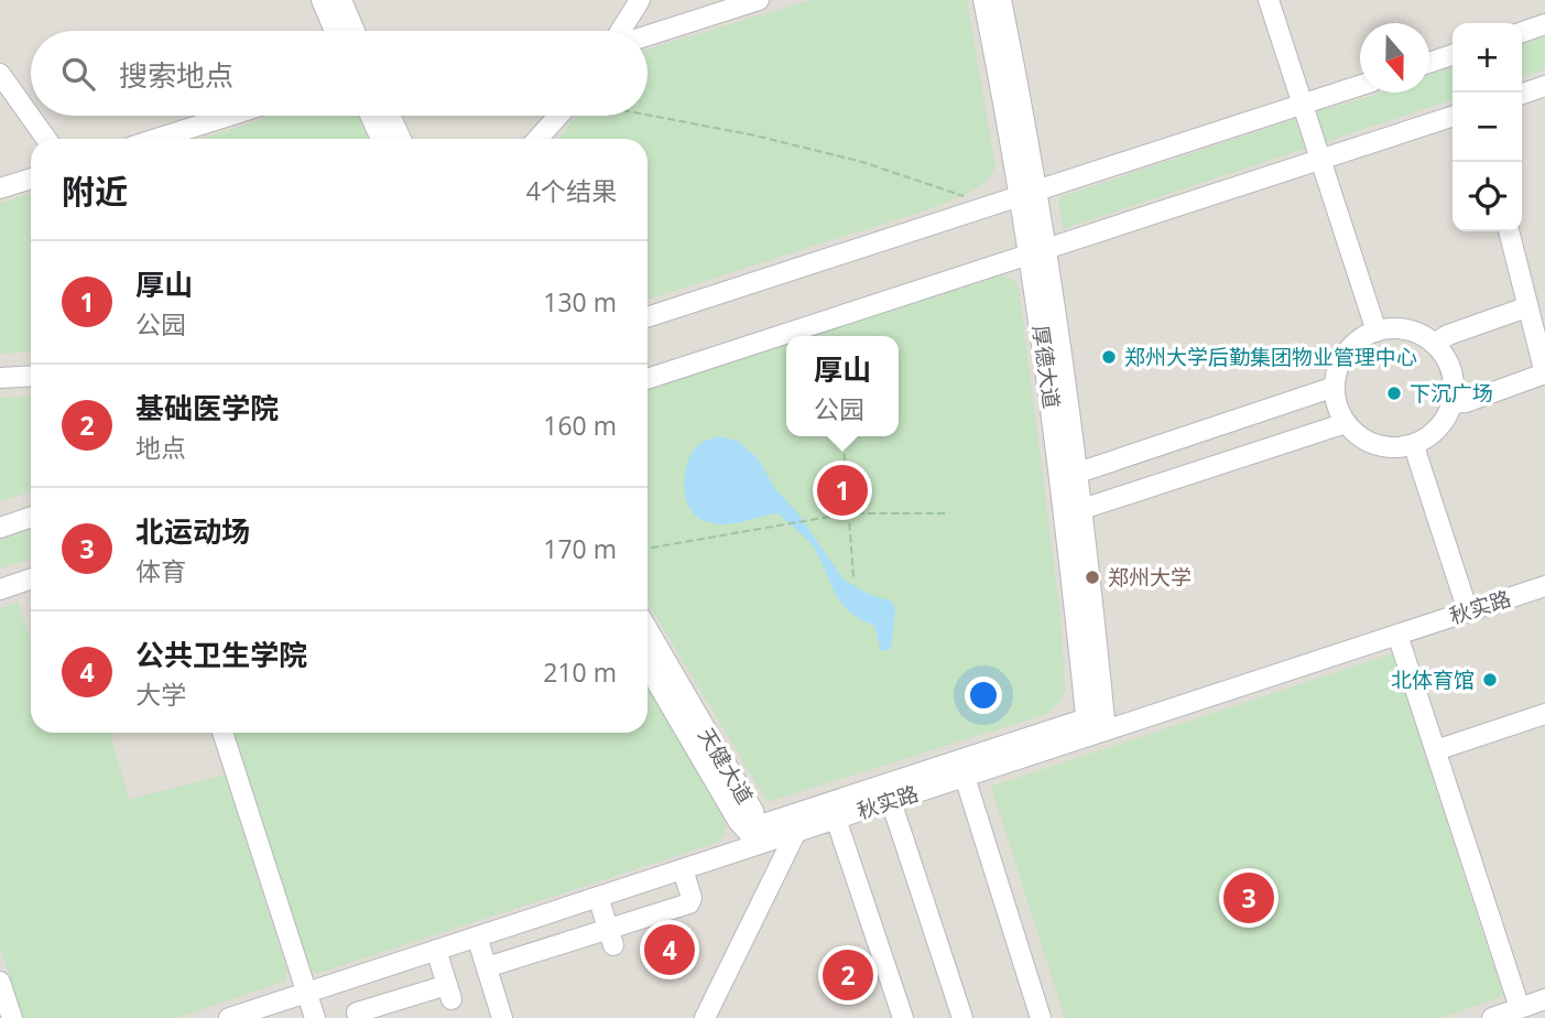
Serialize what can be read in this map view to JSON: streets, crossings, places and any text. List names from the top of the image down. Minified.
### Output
{"streets":{"lane":["厚德大道","秋实路","天健大道"]},"crossings":[["厚德大道","秋实路"],["秋实路","天健大道"]],"places":["郑州大学后勤集团物业管理中心","下沉广场","郑州大学","北体育馆"],"north":"bottom","page":{"map_buttons":["+","−"],"search":"搜索地点","heading":["附近","4个结果"],"list":[{"mark":"1","name":"厚山","note":"公园","value":"130 m"},{"mark":"2","name":"基础医学院","note":"地点","value":"160 m"},{"mark":"3","name":"北运动场","note":"体育","value":"170 m"},{"mark":"4","name":"公共卫生学院","note":"大学","value":"210 m"}],"popup":["厚山","公园"],"pins":["1","3","4","2"]}}
